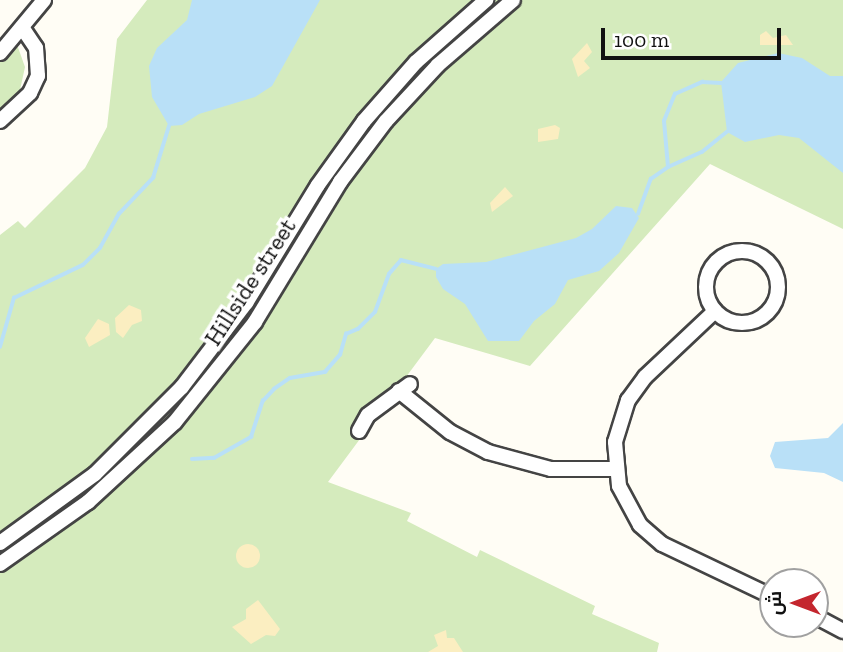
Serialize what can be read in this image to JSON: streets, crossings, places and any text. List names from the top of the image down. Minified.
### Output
{"streets":{"street":["Hillside street"]},"scale_bar":"100 m","north":"left"}
